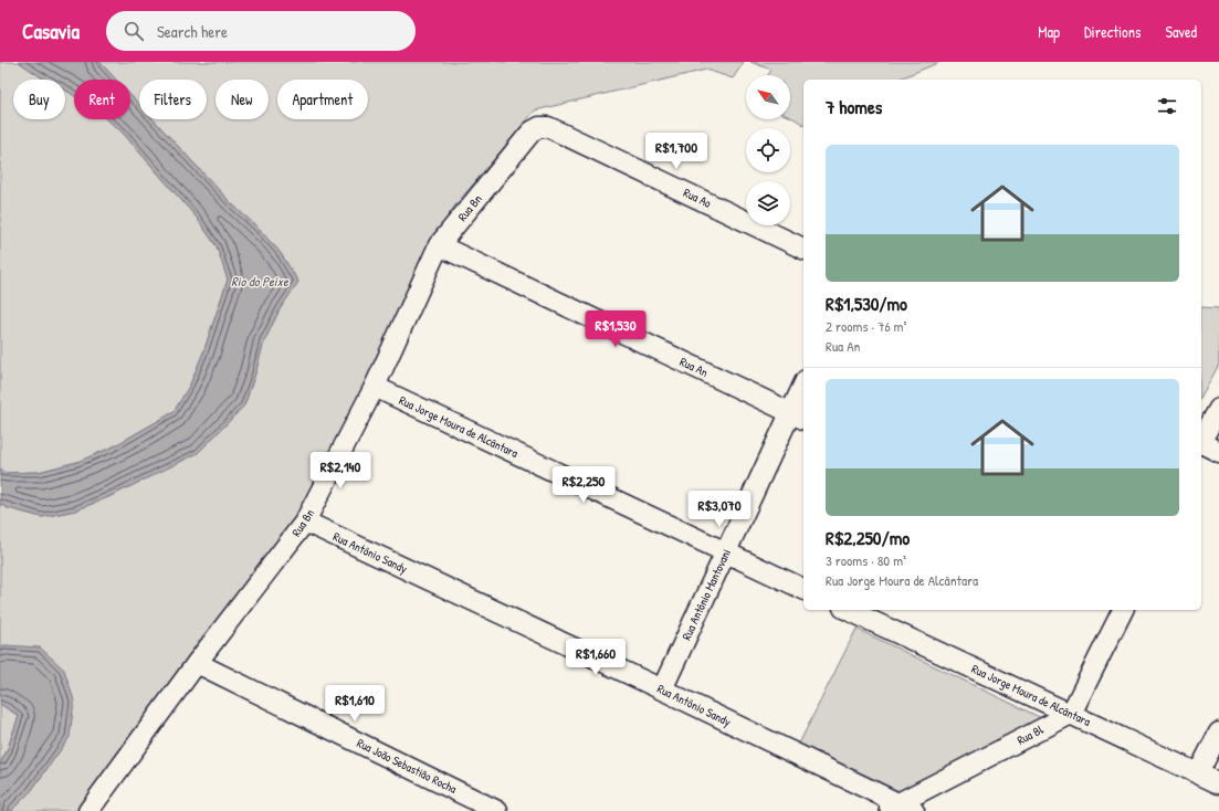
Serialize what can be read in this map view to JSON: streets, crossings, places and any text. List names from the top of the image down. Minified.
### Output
{"streets":{"street":["Rua Ao","Rua Bn","Rua An","Rua Jorge Moura de Alcântara","Rua Antônio Sandy","Rua Antônio Mantovani","Rua Bl","Rua João Sebastião Rocha"]},"crossings":[["Rua Ao","Rua Bn"],["Rua Bn","Rua An"],["Rua Bn","Rua Jorge Moura de Alcântara"],["Rua Bn","Rua Antônio Sandy"],["Rua Bn","Rua João Sebastião Rocha"],["Rua An","Rua Antônio Mantovani"],["Rua Jorge Moura de Alcântara","Rua Antônio Mantovani"],["Rua Jorge Moura de Alcântara","Rua Bl"],["Rua Antônio Sandy","Rua Antônio Mantovani"],["Rua Antônio Sandy","Rua Bl"]],"water":["Rio do Peixe"],"north":"top left","page":{"header":"Casavia","search":"Search here","nav":["Map","Directions","Saved"],"chip":["Buy","Rent","Filters","New","Apartment"],"heading":"7 homes","price":["R$1,700","R$1,530","R$2,140","R$2,250","R$3,070","R$1,660","R$1,610"],"list":[{"name":"R$1,530/mo","note":"2 rooms · 76 m² · Rua An"},{"name":"R$2,250/mo","note":"3 rooms · 80 m² · Rua Jorge Moura de Alcântara"}]}}
